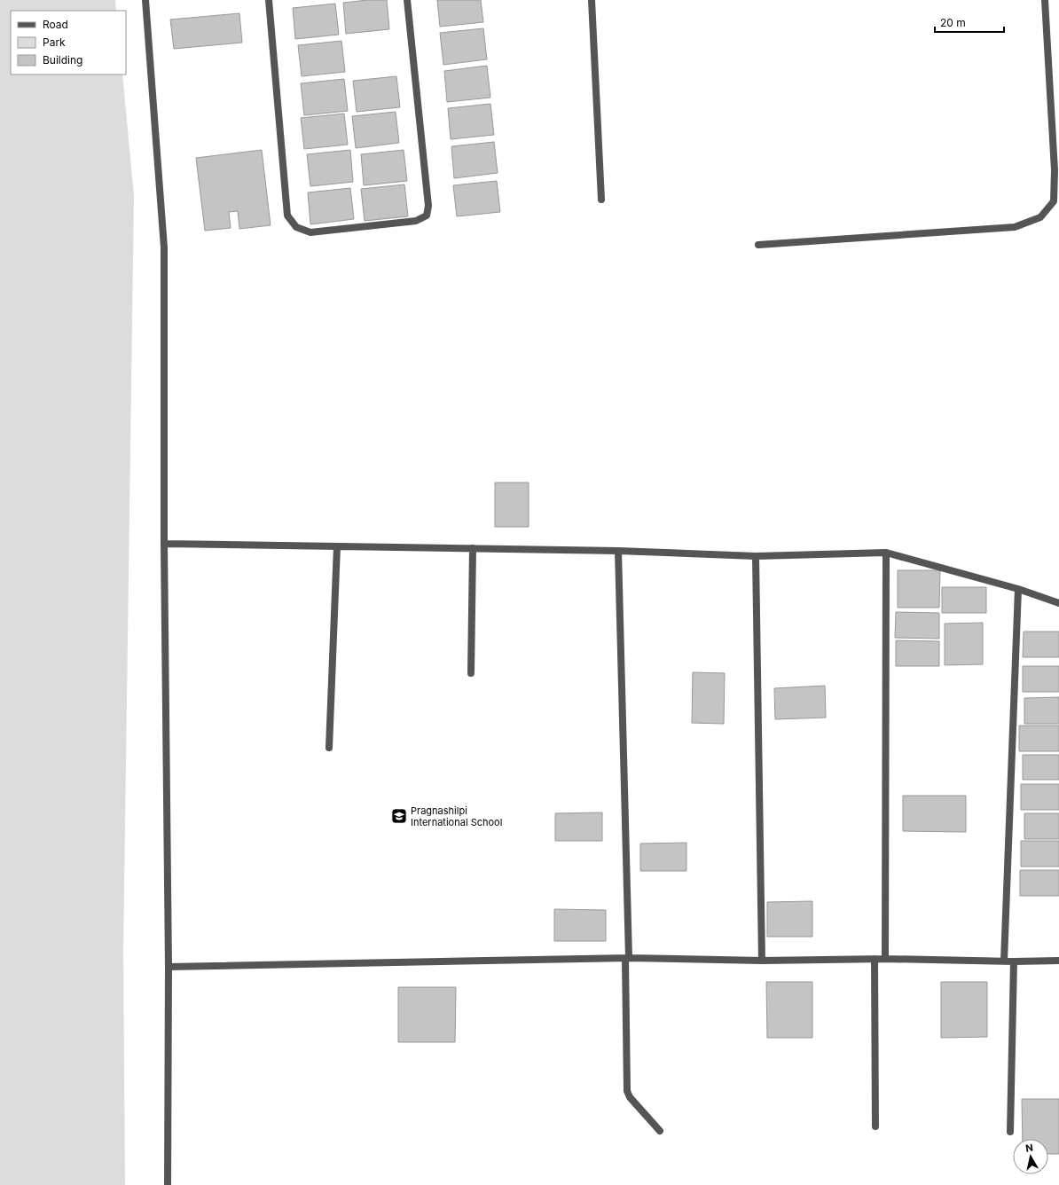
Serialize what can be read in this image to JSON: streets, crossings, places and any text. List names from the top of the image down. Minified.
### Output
{"places":{"school or university":["Pragnashilpi International School"]},"legend":["Road","Park","Building"],"scale_bar":"20 m","north":"top"}
